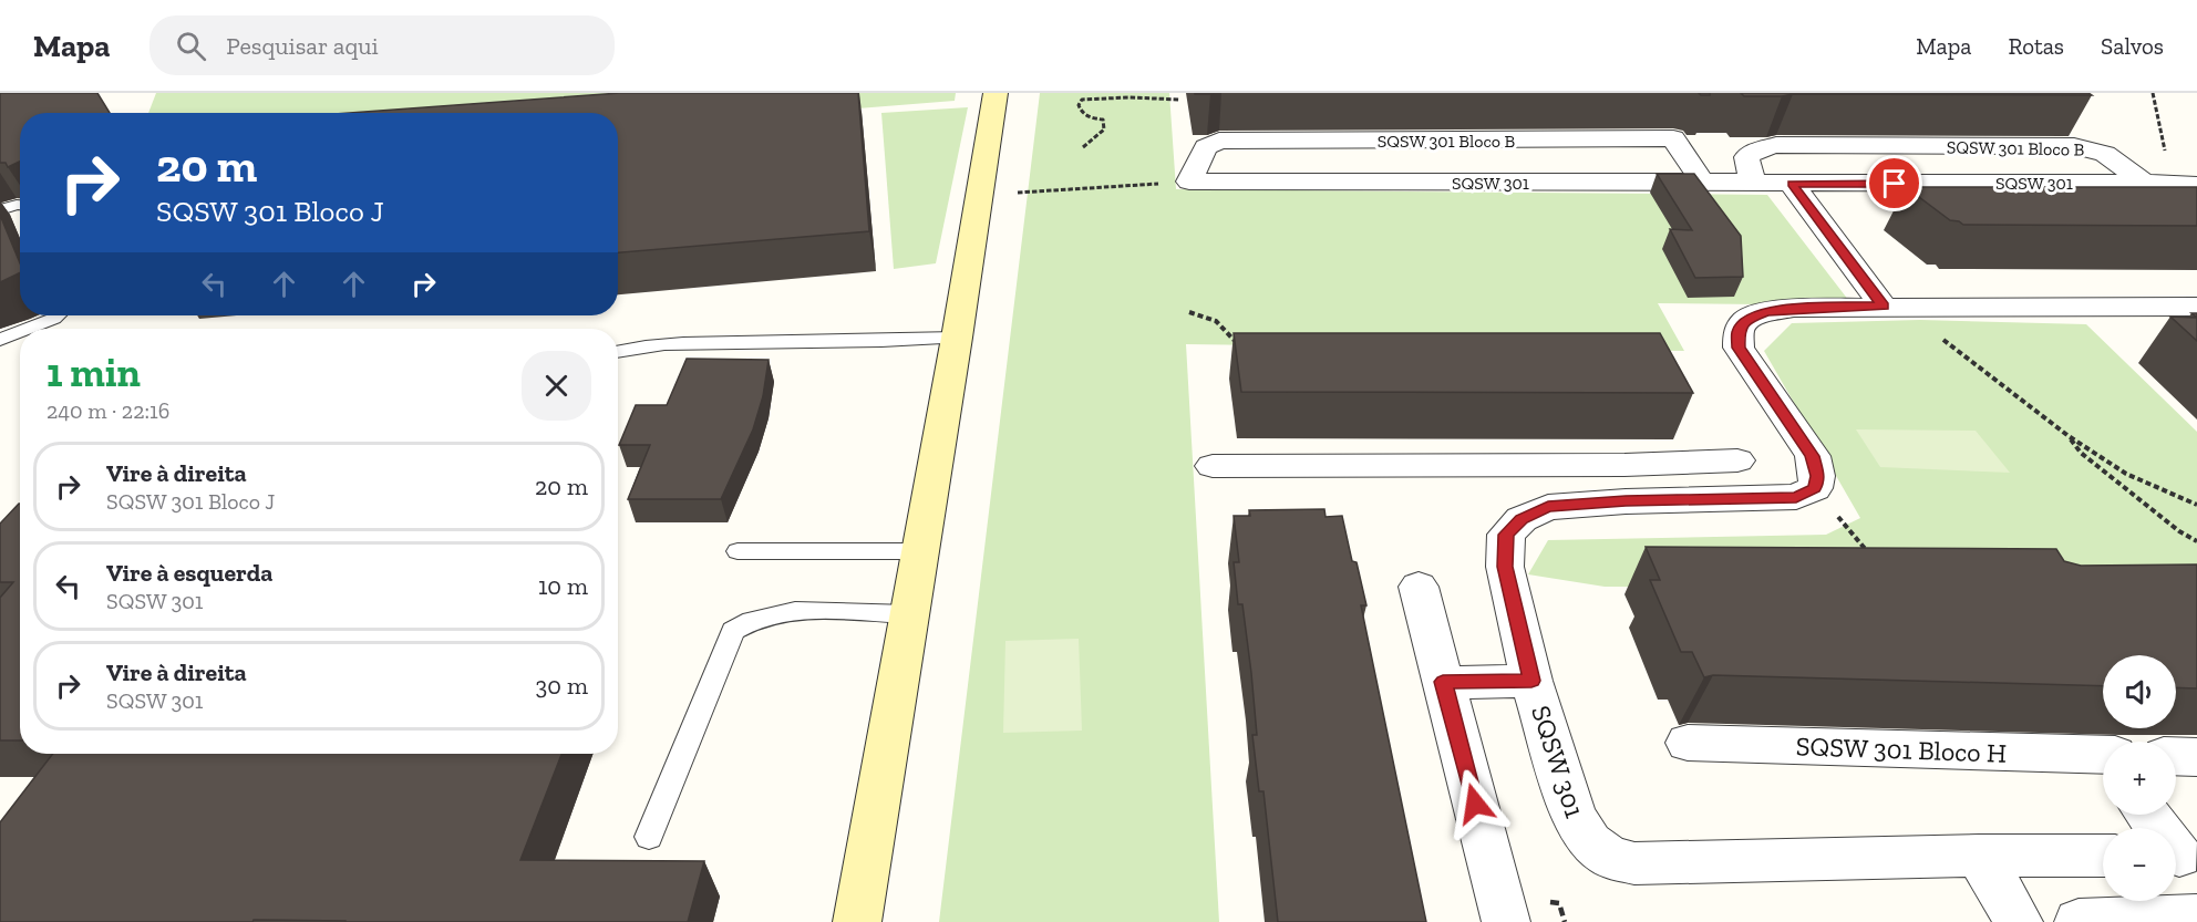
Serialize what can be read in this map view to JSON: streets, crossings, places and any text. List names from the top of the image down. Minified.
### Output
{"streets":{"street":["SQSW 301 Bloco B","SQSW 301","SQSW 301 Bloco H"]},"crossings":[["SQSW 301 Bloco B","SQSW 301"]],"page":{"header":"Mapa","search":"Pesquisar aqui","nav":["Mapa","Rotas","Salvos"],"turn":["20 m","SQSW 301 Bloco J"],"heading":["1 min","240 m · 22:16"],"list":[{"name":"Vire à direita","note":"SQSW 301 Bloco J","value":"20 m"},{"name":"Vire à esquerda","note":"SQSW 301","value":"10 m"},{"name":"Vire à direita","note":"SQSW 301","value":"30 m"}],"map_buttons":["+","−"]}}
